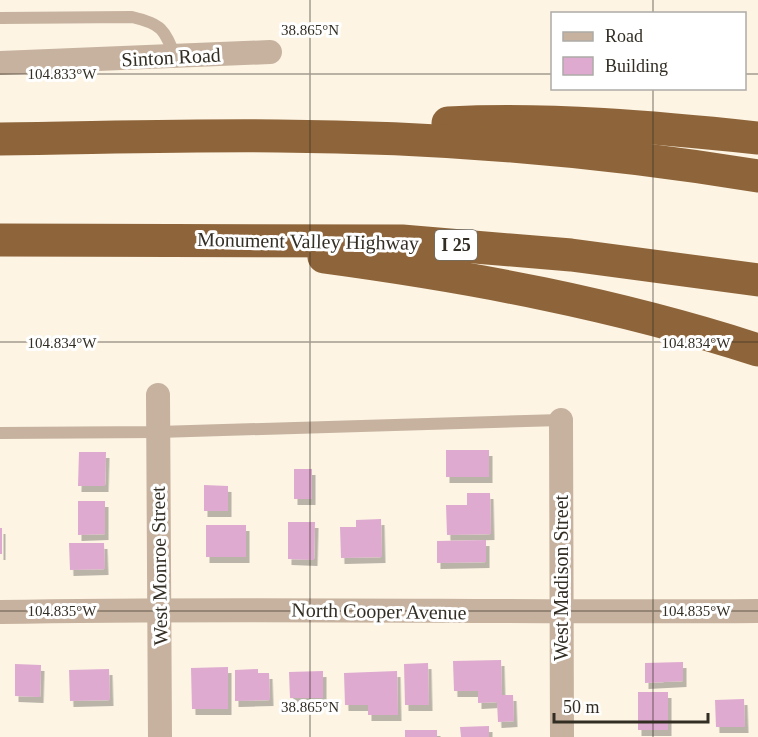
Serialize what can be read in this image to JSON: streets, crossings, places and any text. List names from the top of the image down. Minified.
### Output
{"streets":{"highway":["Monument Valley Highway","I 25"],"street":["Sinton Road","West Monroe Street","West Madison Street","North Cooper Avenue"]},"crossings":[["West Monroe Street","North Cooper Avenue"],["West Madison Street","North Cooper Avenue"]],"legend":["Road","Building"],"scale_bar":"50 m","coordinates":["38.865°N","104.833°W","104.834°W","104.835°W"]}
